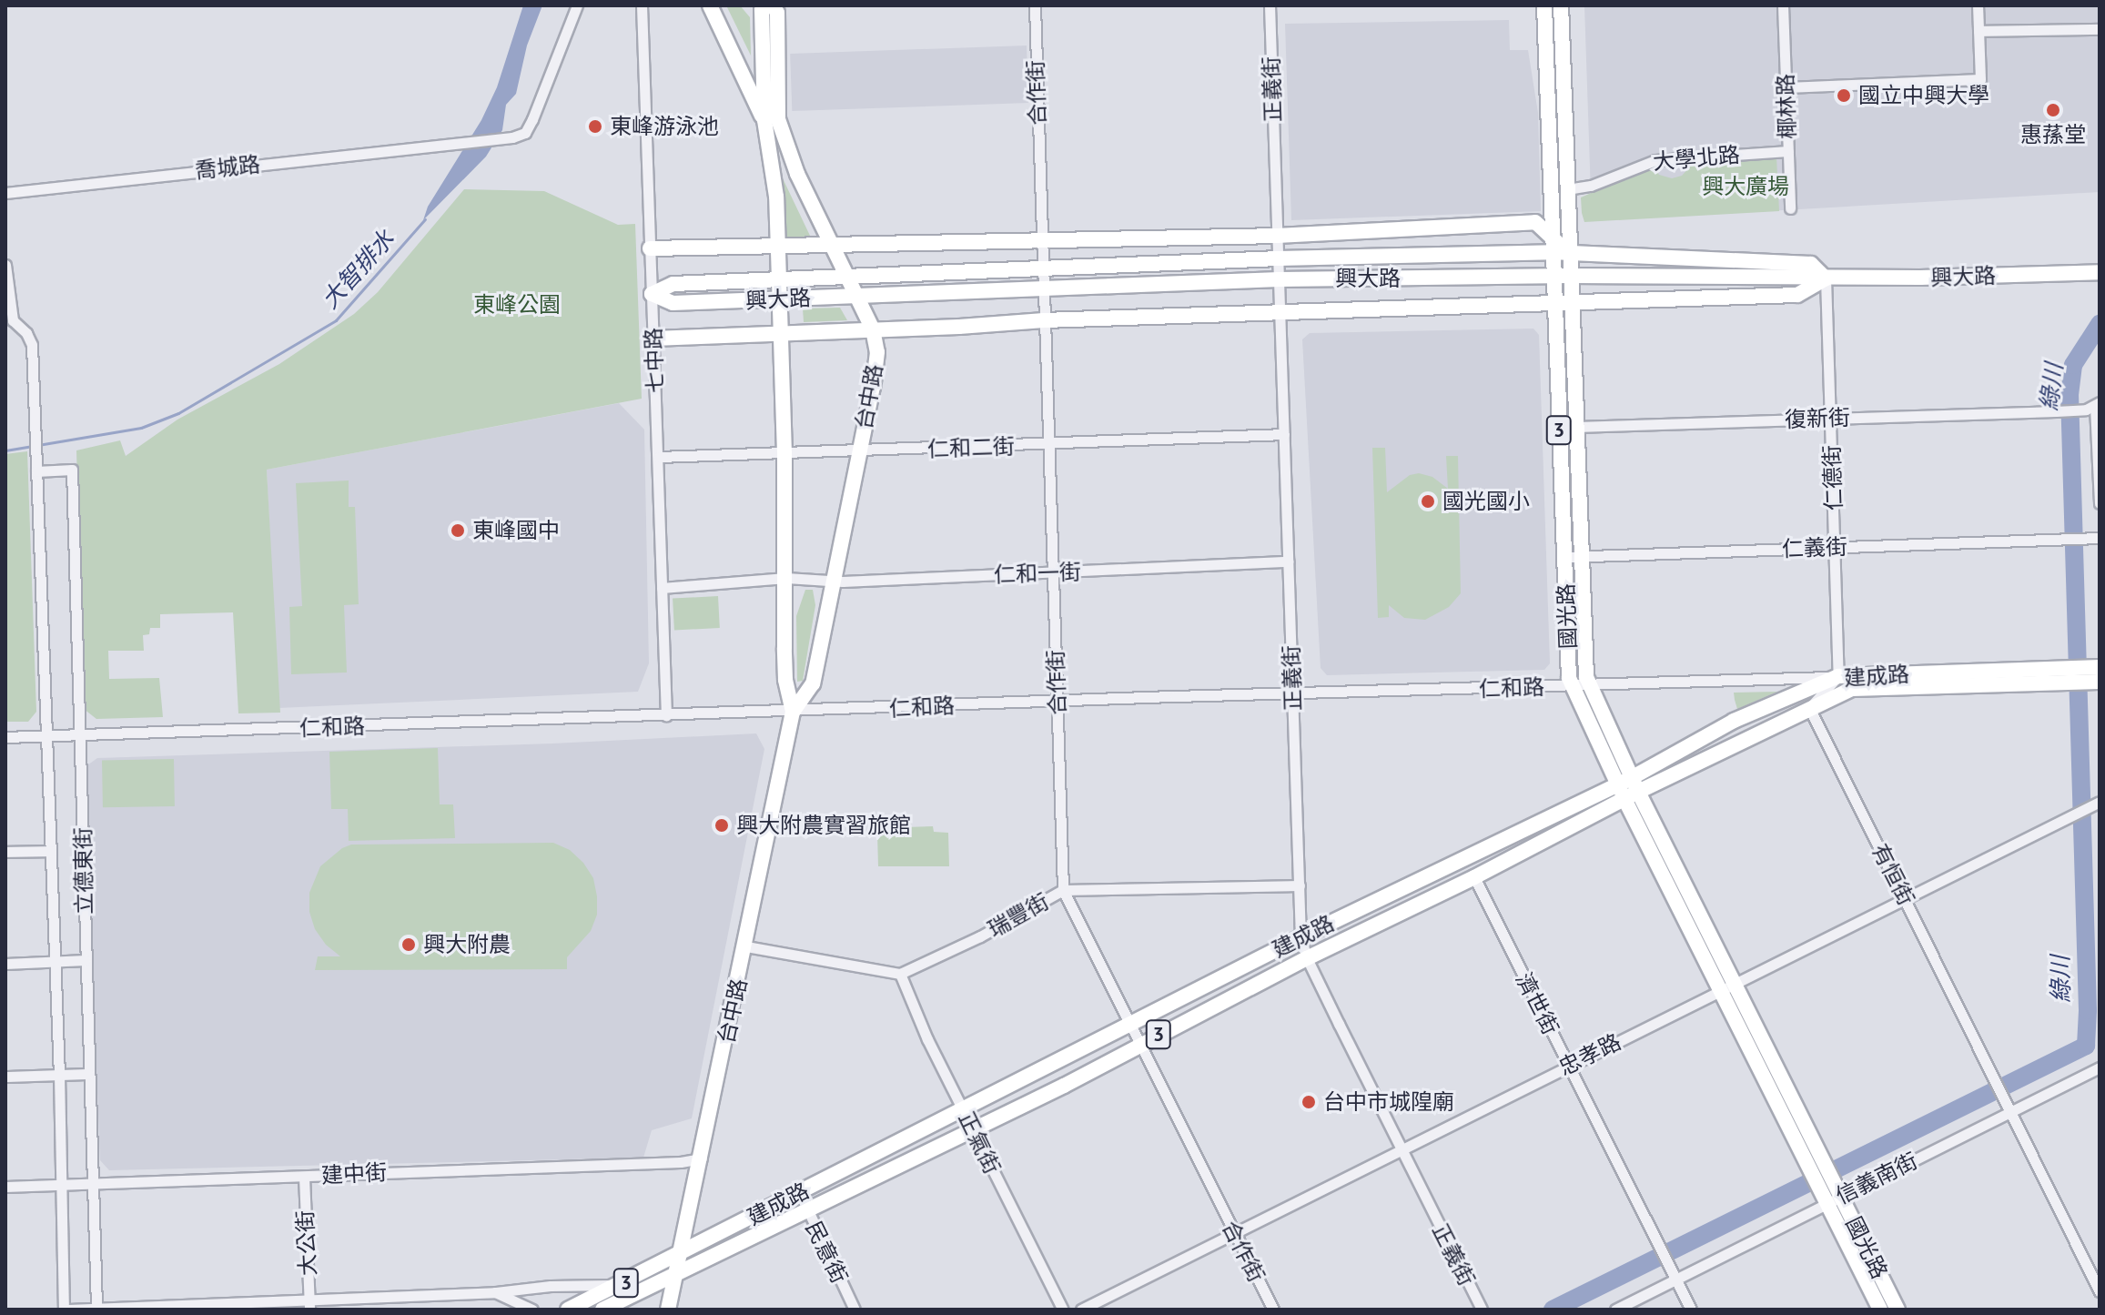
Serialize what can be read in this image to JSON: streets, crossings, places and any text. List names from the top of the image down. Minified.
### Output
{"streets":{"street":["正義街","合作街","椰林路","大學北路","喬城路","興大路","七中路","台中路","復新街","3","仁和二街","仁德街","仁義街","仁和一街","國光路","建成路","仁和路","立德東街","有恒街","瑞豐街","濟世街","忠孝路","正氣街","建中街","信義南街","大公街","民意街"]},"crossings":[["正義街","興大路"],["正義街","仁和二街"],["正義街","仁和一街"],["正義街","建成路"],["正義街","仁和路"],["正義街","瑞豐街"],["正義街","忠孝路"],["合作街","興大路"],["合作街","仁和二街"],["合作街","仁和一街"],["合作街","建成路"],["合作街","仁和路"],["合作街","瑞豐街"],["合作街","忠孝路"],["椰林路","大學北路"],["大學北路","國光路"],["興大路","七中路"],["興大路","台中路"],["興大路","仁德街"],["興大路","國光路"],["七中路","仁和二街"],["七中路","仁和一街"],["七中路","仁和路"],["台中路","仁和二街"],["台中路","仁和一街"],["台中路","建成路"],["台中路","仁和路"],["台中路","建中街"],["復新街","仁德街"],["復新街","國光路"],["仁德街","仁義街"],["仁德街","建成路"],["仁德街","仁和路"],["仁義街","國光路"],["國光路","建成路"],["國光路","仁和路"],["國光路","忠孝路"],["國光路","信義南街"],["建成路","仁和路"],["建成路","有恒街"],["建成路","濟世街"],["建成路","正氣街"],["建成路","民意街"],["仁和路","立德東街"],["立德東街","建中街"],["有恒街","忠孝路"],["有恒街","信義南街"],["瑞豐街","正氣街"],["濟世街","忠孝路"],["濟世街","信義南街"],["建中街","大公街"]],"water":["大智排水","綠川"],"parks":["興大廣場","東峰公園"],"places":["國立中興大學","惠蓀堂","東峰游泳池","國光國小","東峰國中","興大附農實習旅館","興大附農","台中市城隍廟"]}
